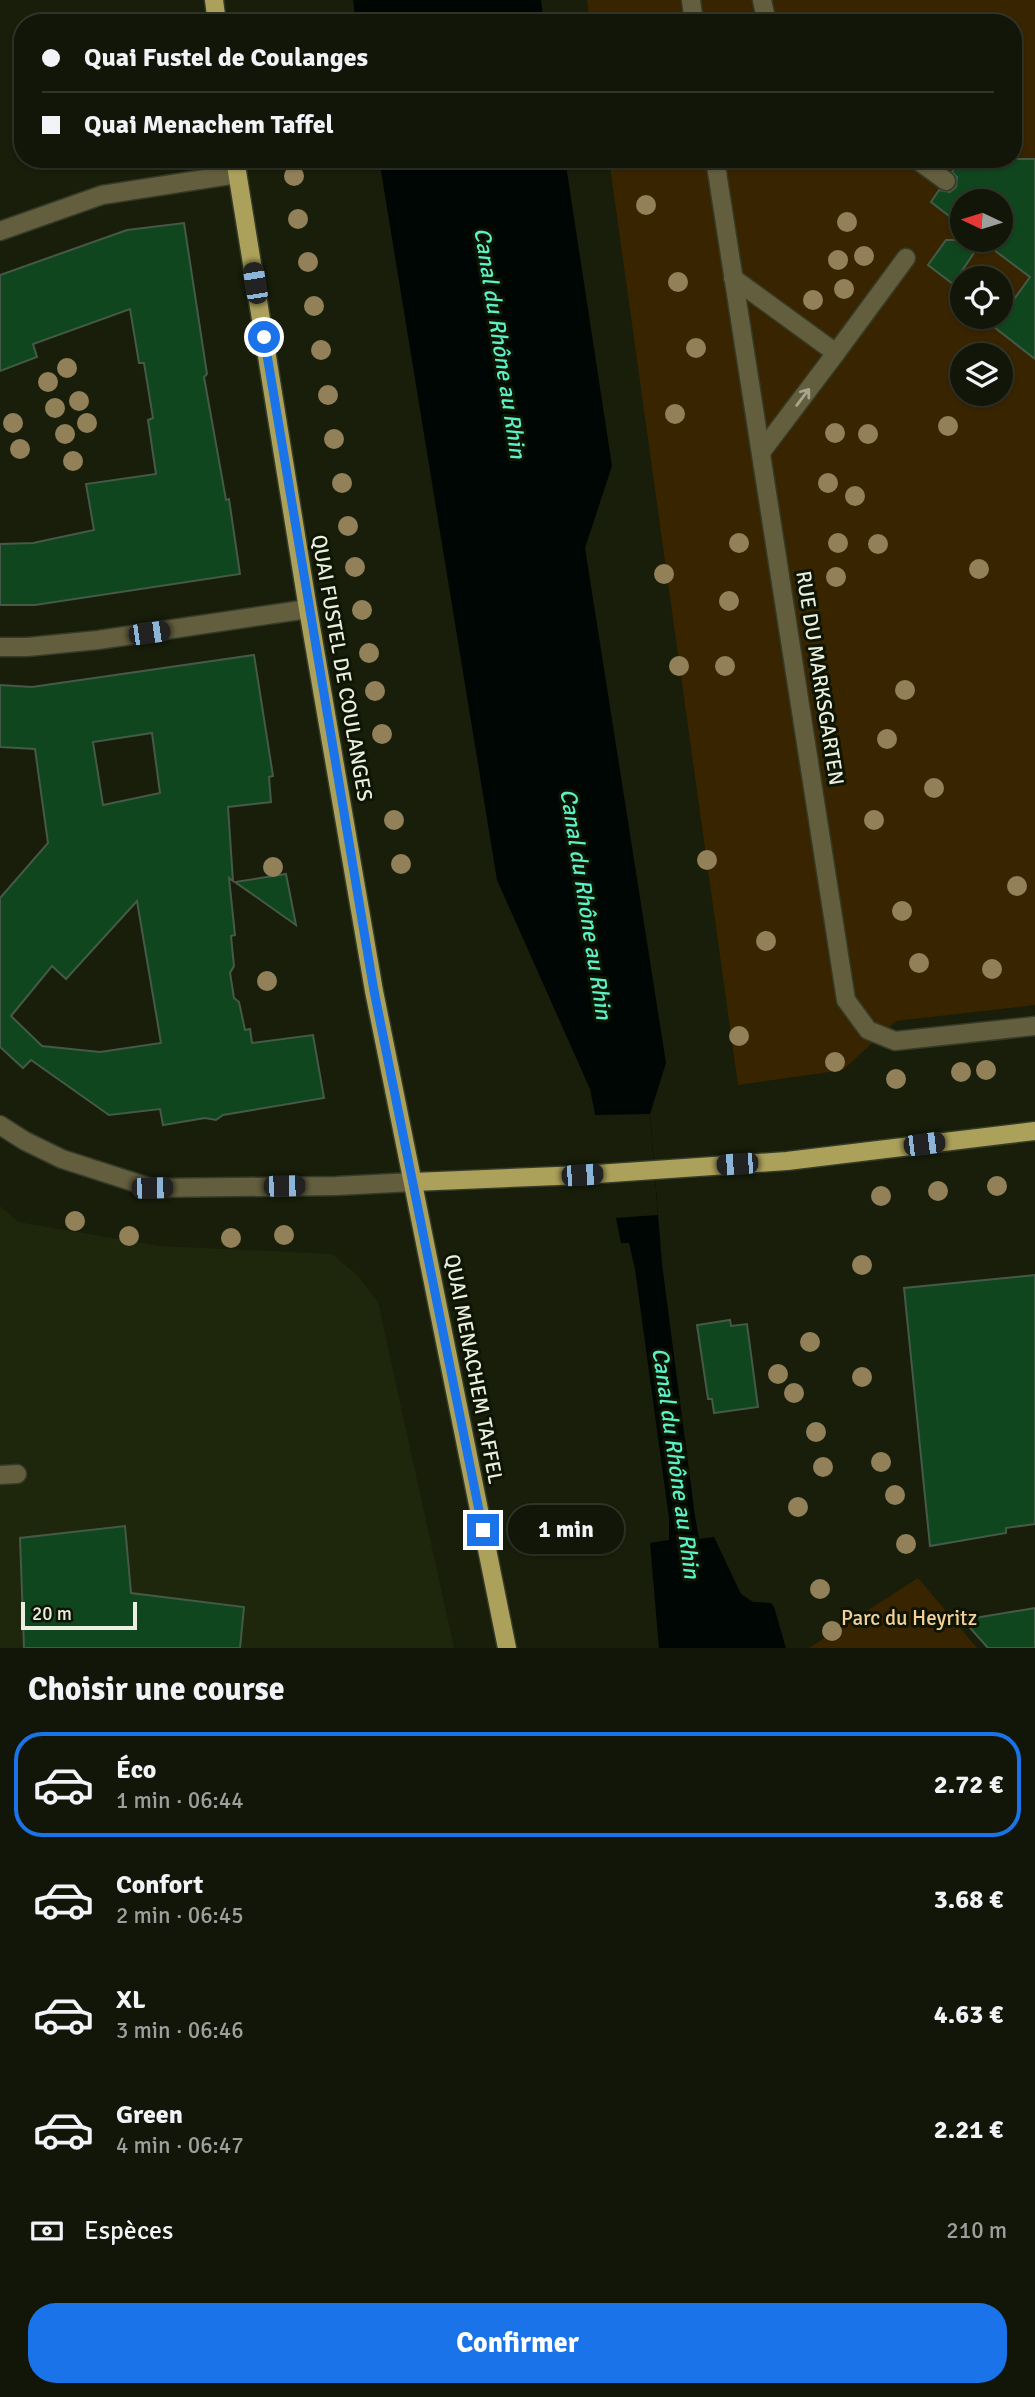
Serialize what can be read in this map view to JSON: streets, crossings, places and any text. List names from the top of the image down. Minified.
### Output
{"streets":{"main road":["QUAI FUSTEL DE COULANGES","QUAI MENACHEM TAFFEL"],"street":["RUE DU MARKSGARTEN"]},"crossings":[["QUAI FUSTEL DE COULANGES","QUAI MENACHEM TAFFEL"]],"water":["Canal du Rhône au Rhin"],"parks":["Parc du Heyritz"],"scale_bar":"20 m","north":"left","page":{"banner":["Quai Fustel de Coulanges","Quai Menachem Taffel"],"bubble":"1 min","scale":"20 m","heading":"Choisir une course","list":[{"name":"Éco","note":"1 min · 06:44","value":"2.72 €"},{"name":"Confort","note":"2 min · 06:45","value":"3.68 €"},{"name":"XL","note":"3 min · 06:46","value":"4.63 €"},{"name":"Green","note":"4 min · 06:47","value":"2.21 €"}],"pay":["Espèces","210 m"],"buttons":"Confirmer"}}
